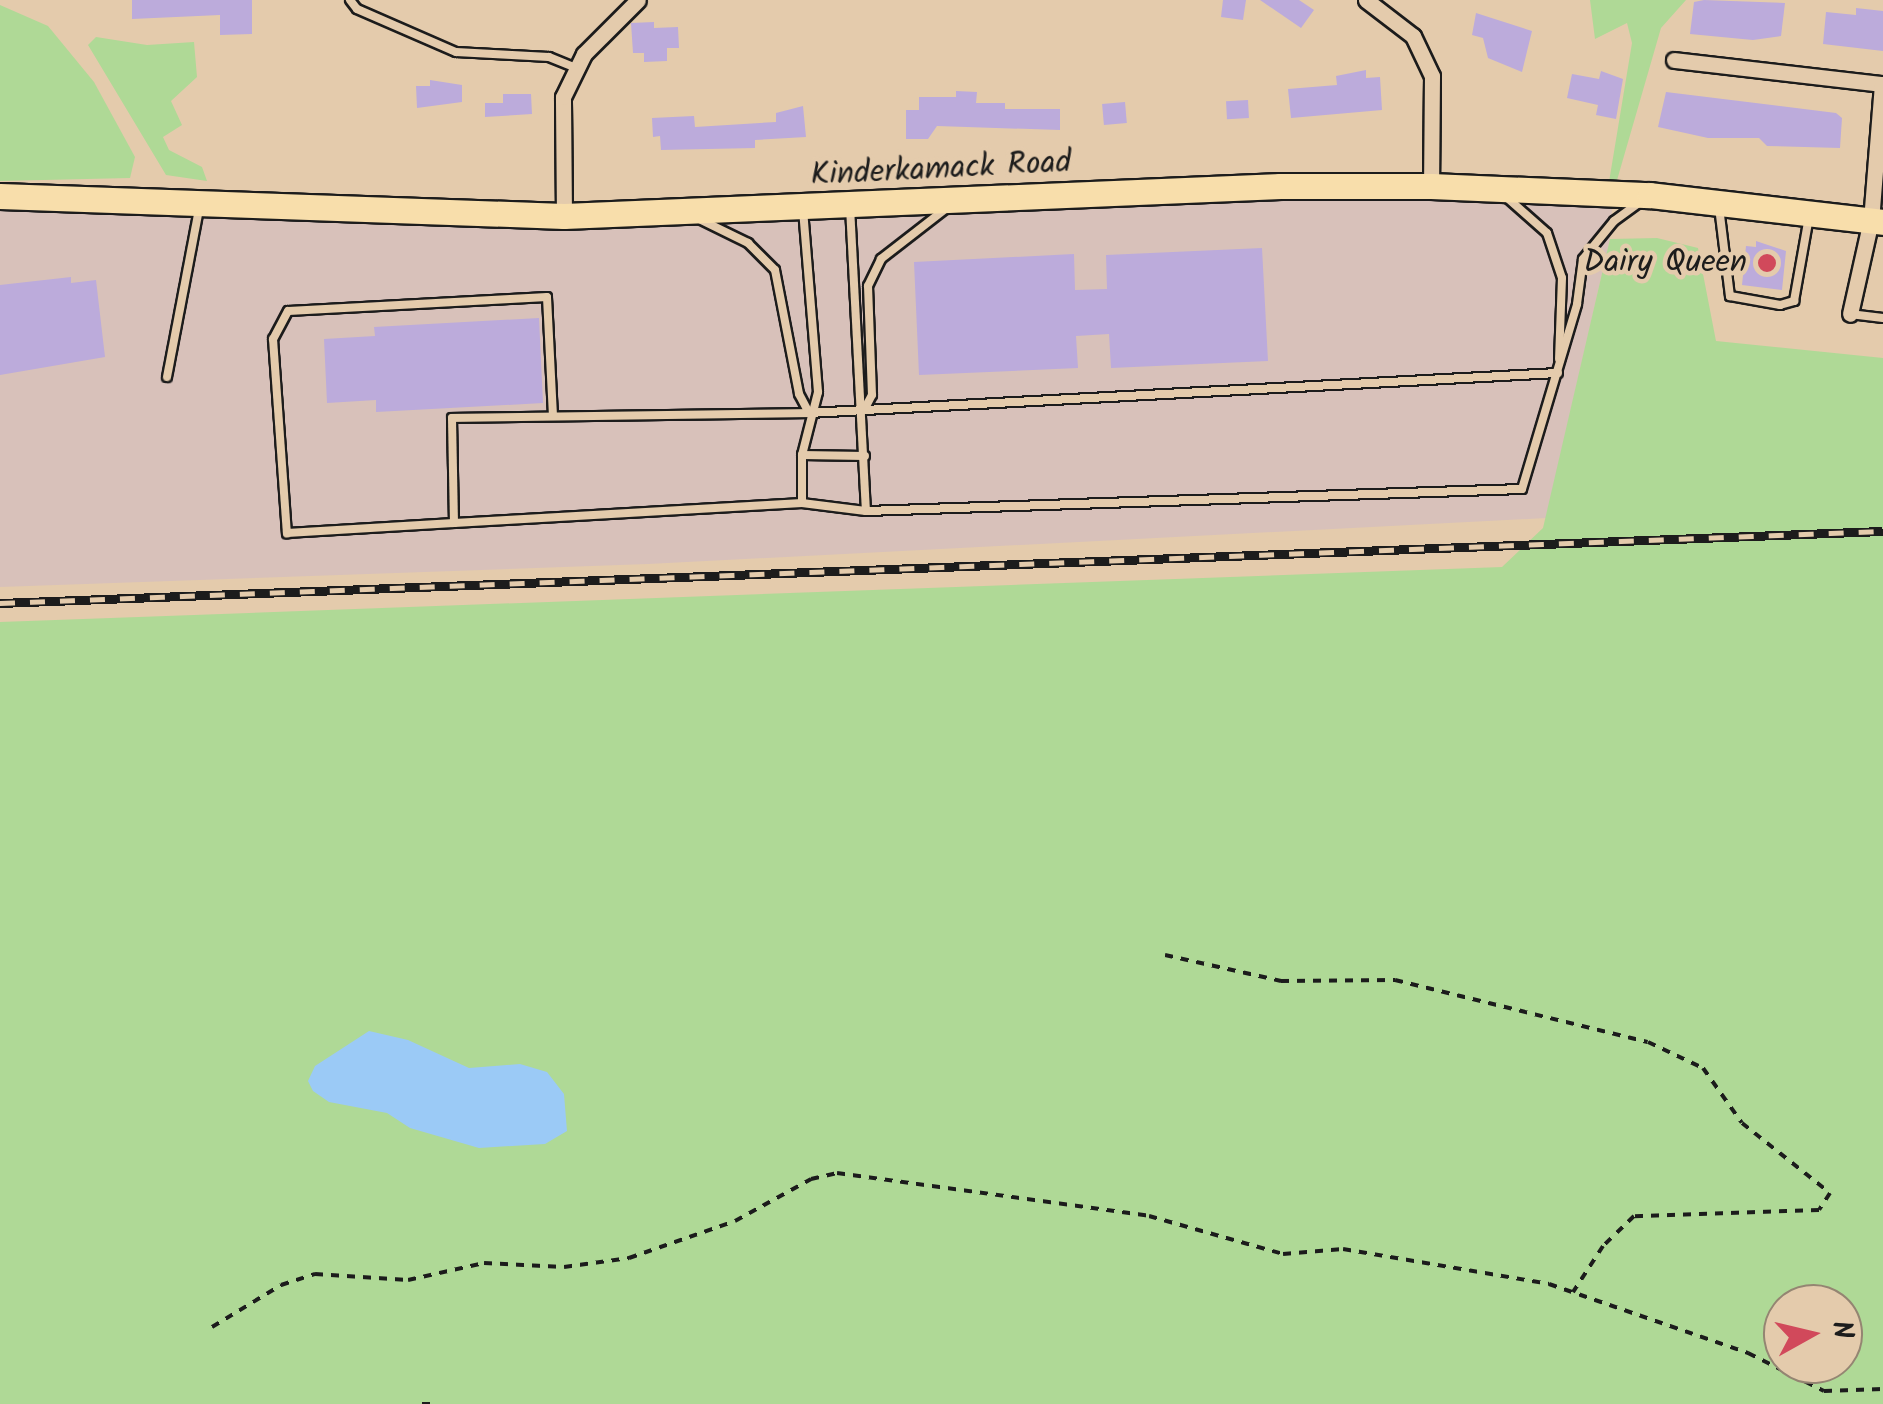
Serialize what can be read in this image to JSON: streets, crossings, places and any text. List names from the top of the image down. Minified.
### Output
{"streets":{"main road":["Kinderkamack Road"]},"places":["Dairy Queen"],"north":"right"}
